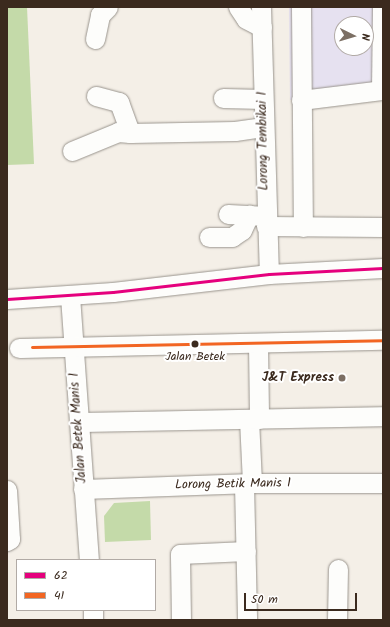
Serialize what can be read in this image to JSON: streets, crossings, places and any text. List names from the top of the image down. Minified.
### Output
{"streets":{"street":["Lorong Tembikai 1","Jalan Betek Manis 1","Lorong Betik Manis 1"]},"crossings":[["Jalan Betek Manis 1","Lorong Betik Manis 1"]],"places":["Jalan Betek","J&T Express"],"lines":["transit line 62","transit line 41"],"legend":["62","41"],"scale_bar":"50 m","north":"right"}
